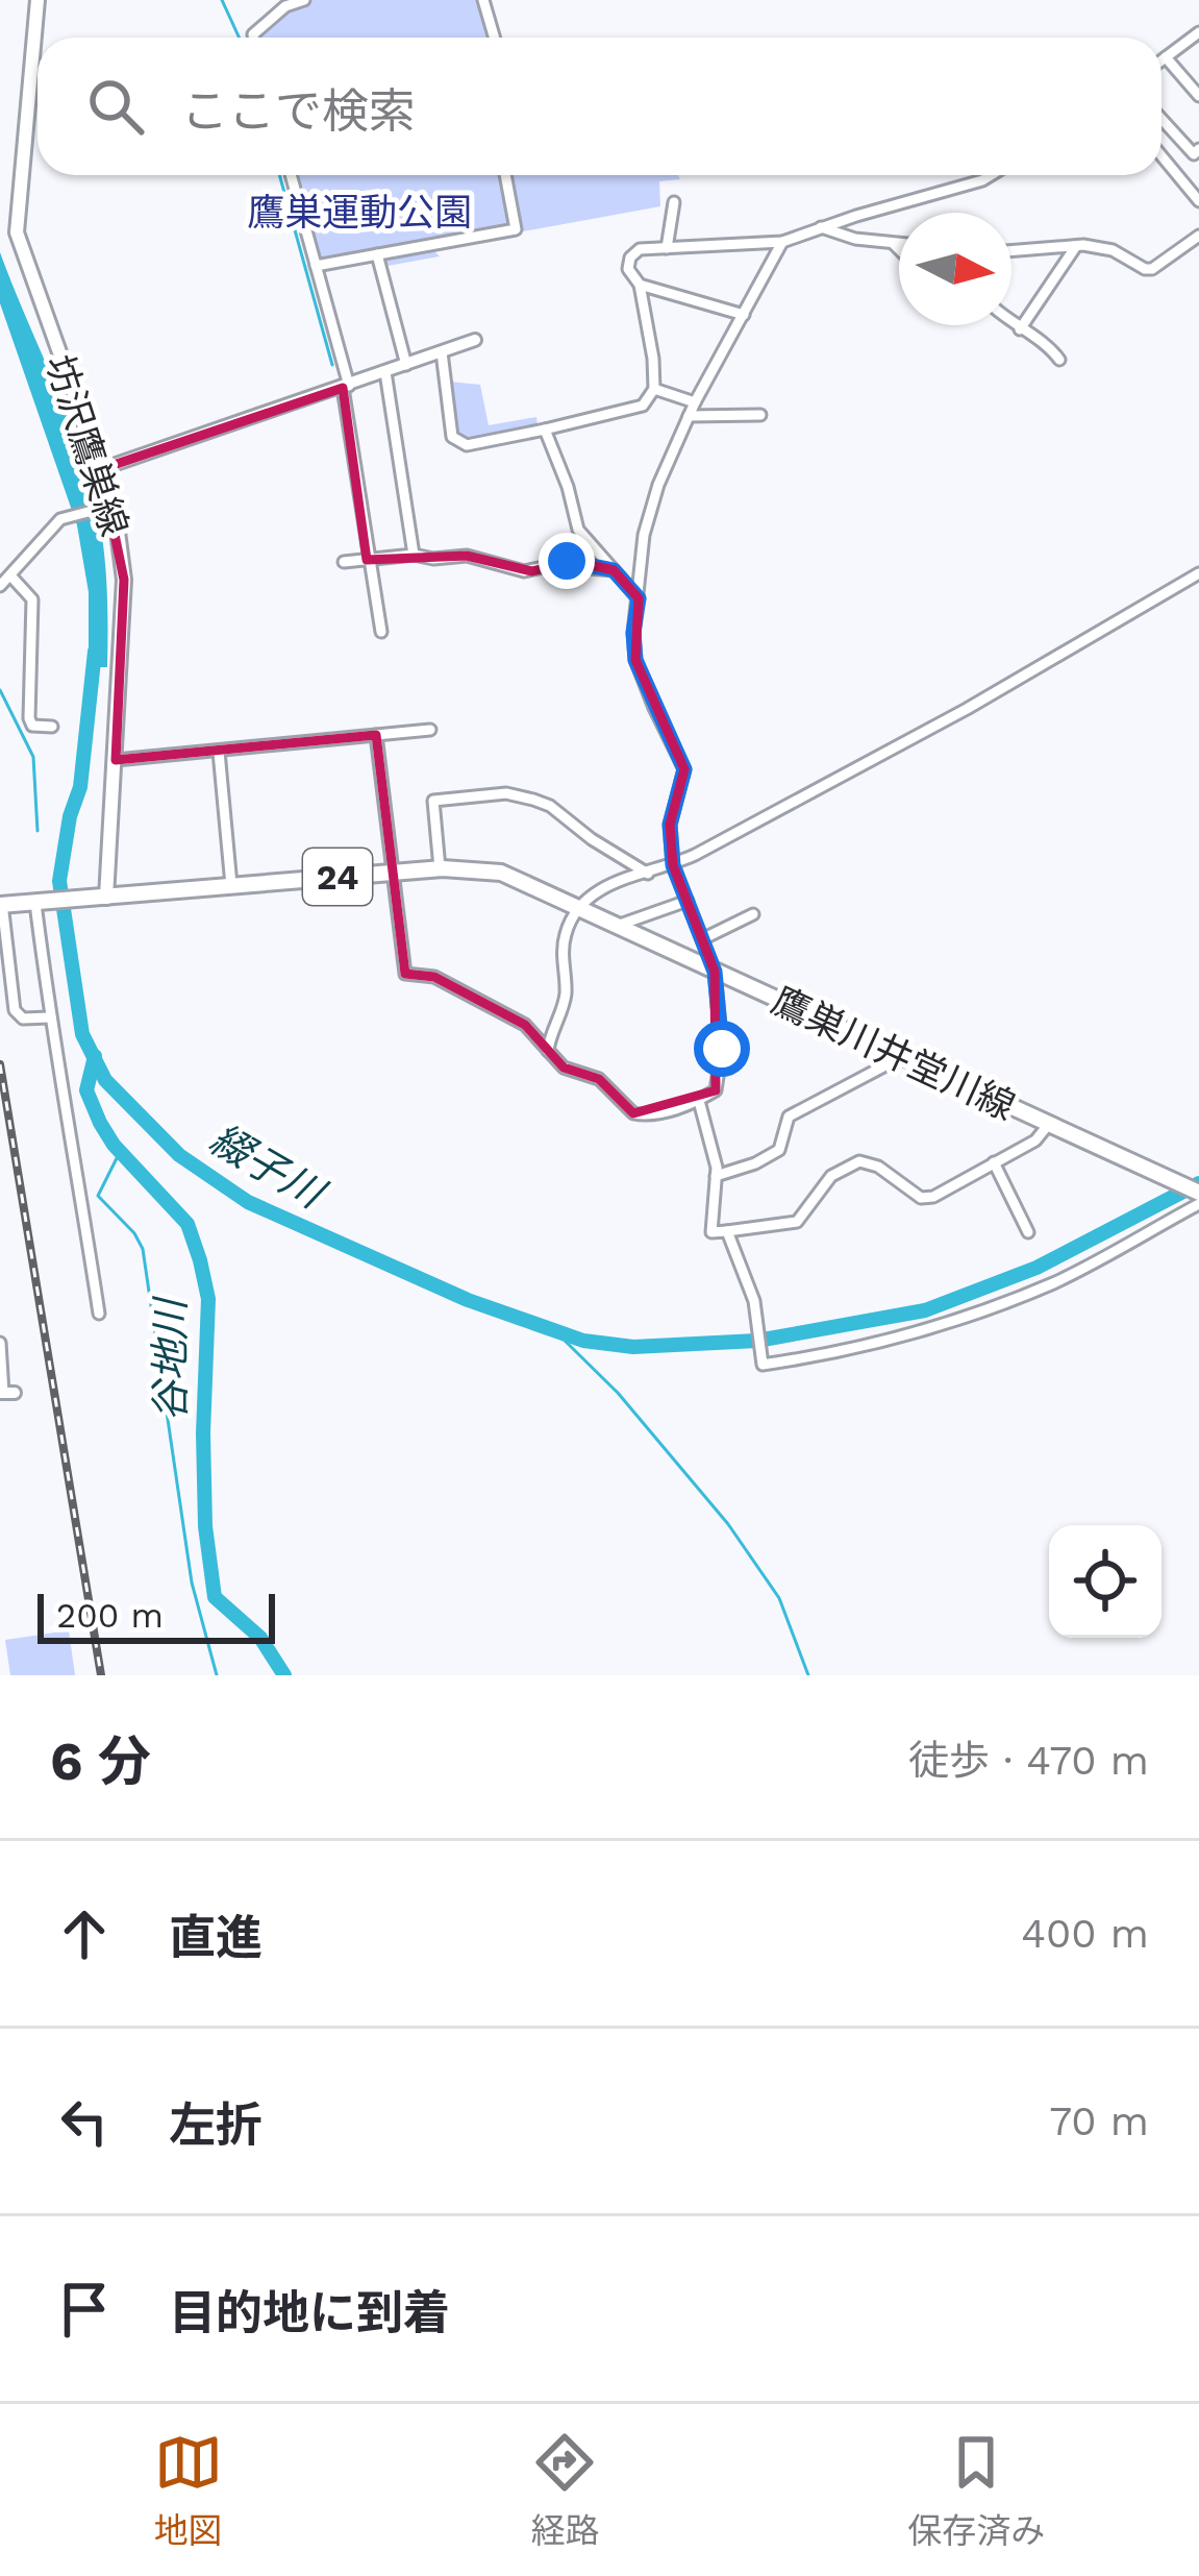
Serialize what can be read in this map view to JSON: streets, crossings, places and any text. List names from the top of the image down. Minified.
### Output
{"streets":{"main road":["坊沢鷹巣線","24","鷹巣川井堂川線"]},"crossings":[["坊沢鷹巣線","鷹巣川井堂川線"]],"water":["綴子川","谷地川"],"parks":["鷹巣運動公園"],"scale_bar":"200 m","north":"right","page":{"search":"ここで検索","scale":"200 m","heading":["6 分","徒歩 · 470 m"],"list":[["直進","400 m"],["左折","70 m"],"目的地に到着"],"nav":["地図","経路","保存済み"]}}
